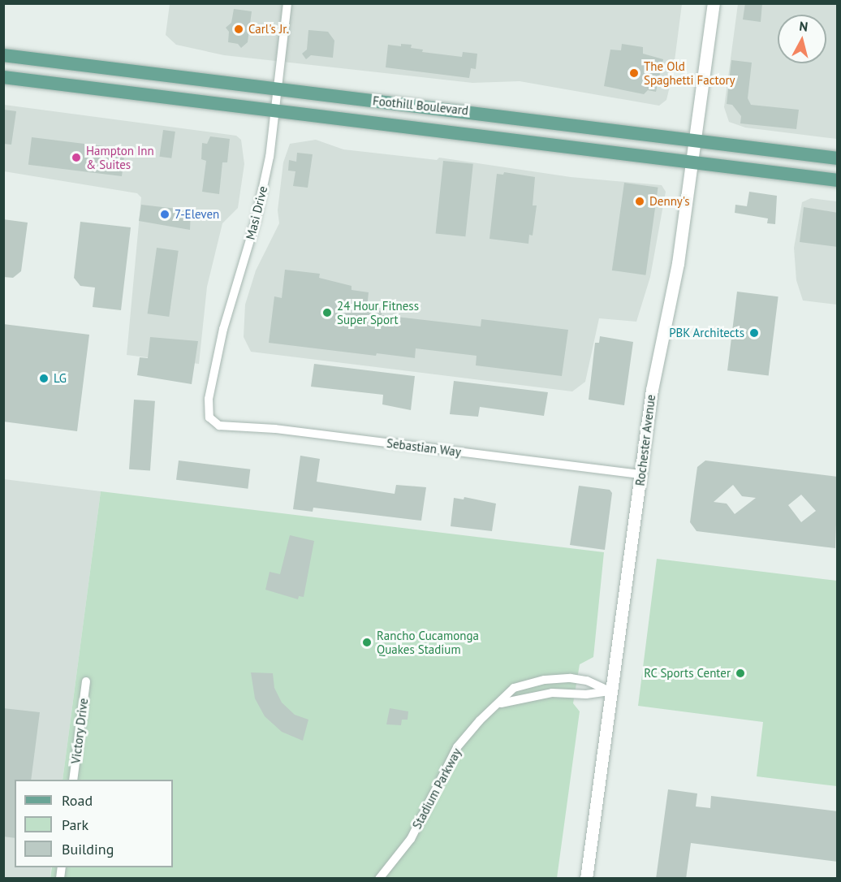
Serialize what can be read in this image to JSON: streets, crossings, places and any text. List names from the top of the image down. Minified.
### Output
{"streets":{"main road":["Foothill Boulevard","Rochester Avenue"],"street":["Masi Drive","Sebastian Way","Victory Drive","Stadium Parkway"]},"crossings":[["Foothill Boulevard","Masi Drive"],["Foothill Boulevard","Rochester Avenue"],["Masi Drive","Sebastian Way"],["Rochester Avenue","Sebastian Way"],["Rochester Avenue","Stadium Parkway"]],"places":["Carl's Jr.","The Old Spaghetti Factory","Hampton Inn & Suites","Denny's","7-Eleven","24 Hour Fitness Super Sport","PBK Architects","LG","Rancho Cucamonga Quakes Stadium","RC Sports Center"],"legend":["Road","Park","Building"],"north":"top"}
